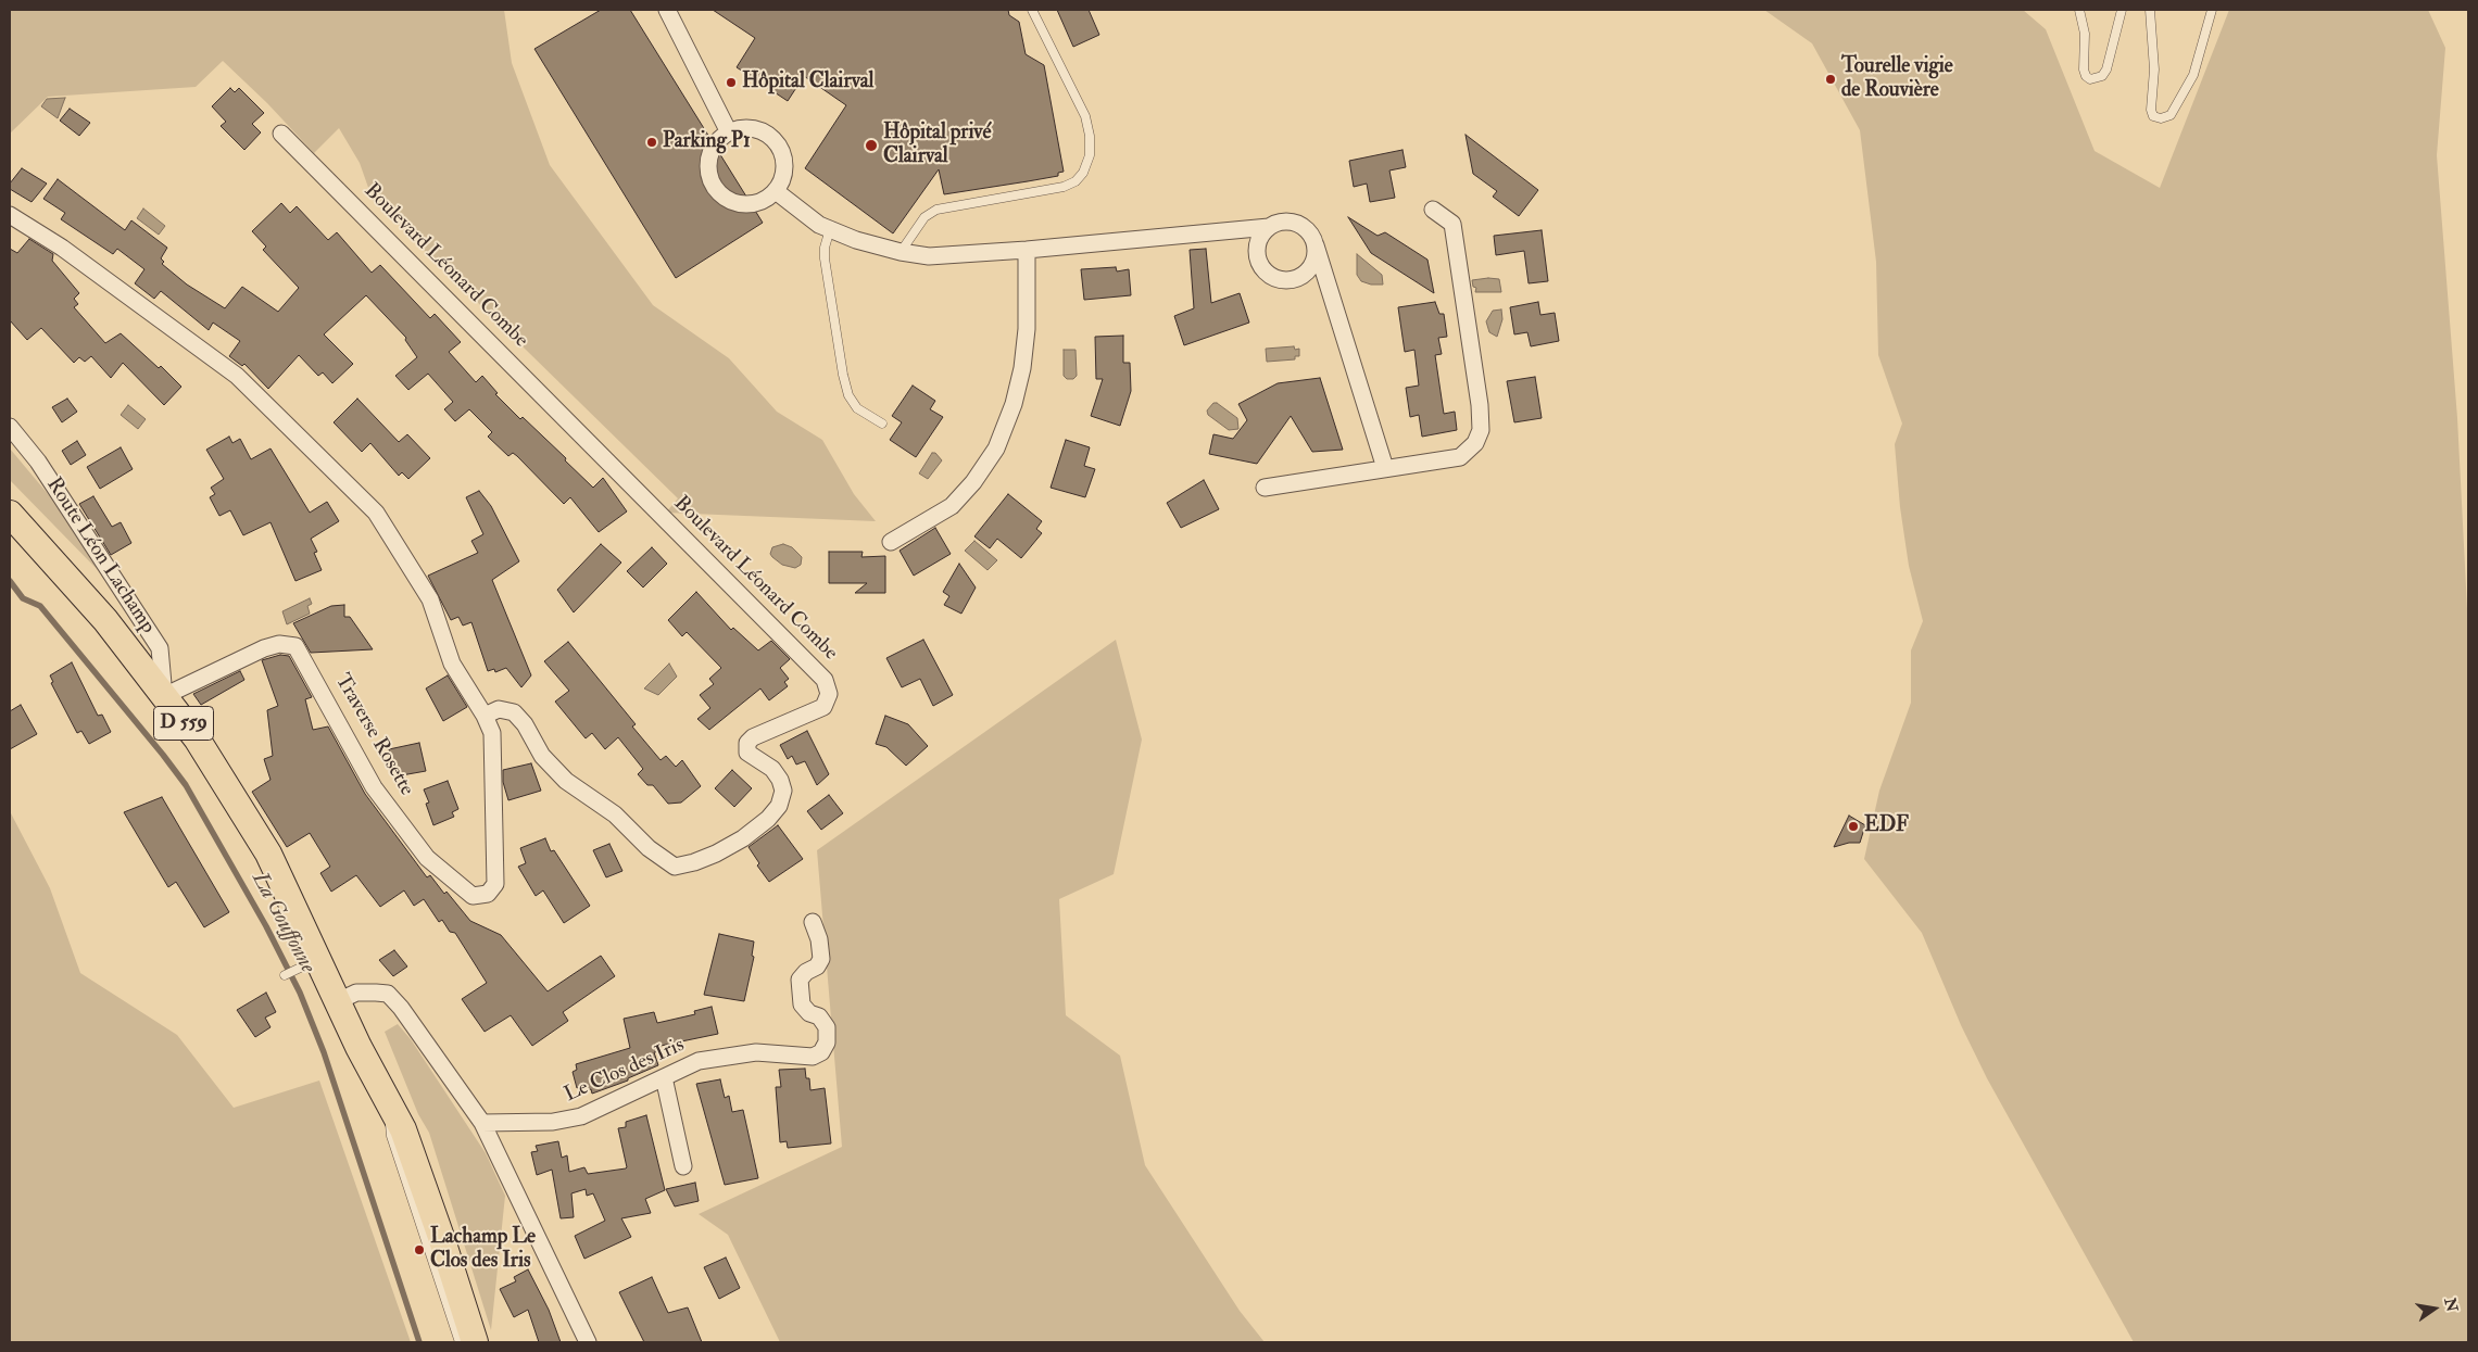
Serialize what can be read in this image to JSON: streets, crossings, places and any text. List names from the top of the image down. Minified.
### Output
{"streets":{"main road":["Route Léon Lachamp","D 559"],"street":["Boulevard Léonard Combe","Traverse Rosette","Le Clos des Iris"]},"crossings":[["Boulevard Léonard Combe","Traverse Rosette"],["Route Léon Lachamp","Traverse Rosette"]],"water":["La Gouffonne"],"places":["Tourelle vigie de Rouvière","Hôpital Clairval","Parking P1","Hôpital privé Clairval","EDF","Lachamp Le Clos des Iris"],"north":"right"}
